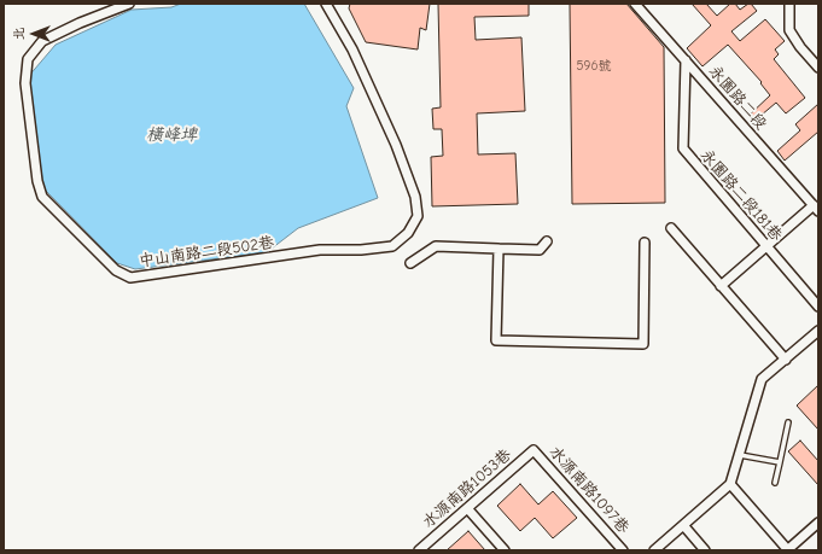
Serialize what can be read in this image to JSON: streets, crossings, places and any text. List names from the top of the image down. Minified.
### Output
{"streets":{"street":["永園路二段","永園路二段181巷","中山南路二段502巷","水源南路1053巷","水源南路1097巷"]},"crossings":[["永園路二段","永園路二段181巷"],["水源南路1053巷","水源南路1097巷"]],"water":["橫峰埤"],"house_numbers":["596號"],"north":"left"}
